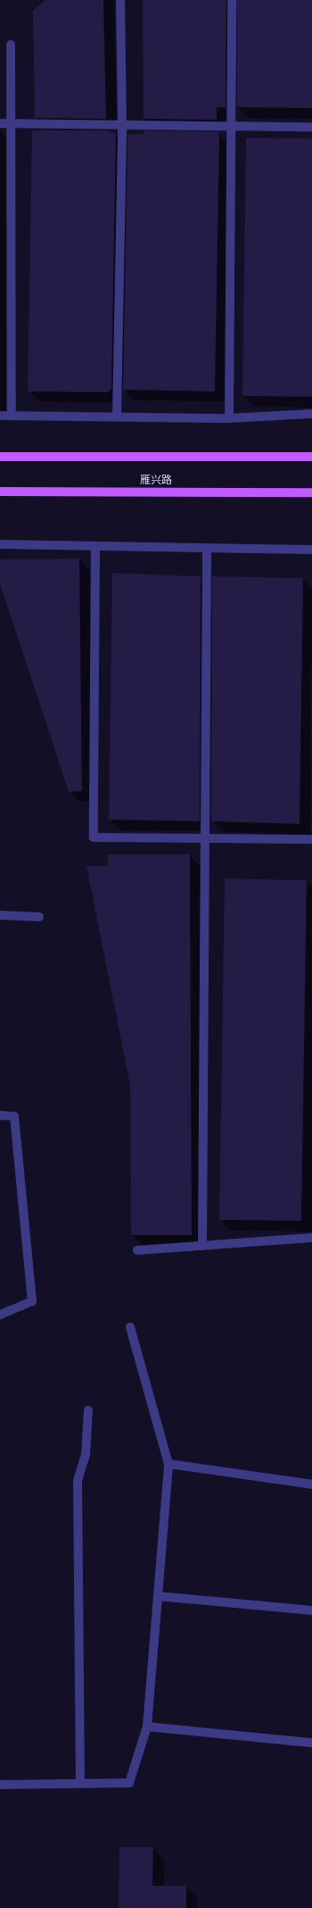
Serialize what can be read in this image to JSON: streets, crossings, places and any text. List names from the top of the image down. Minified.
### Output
{"streets":{"main road":["雁兴路"]}}
